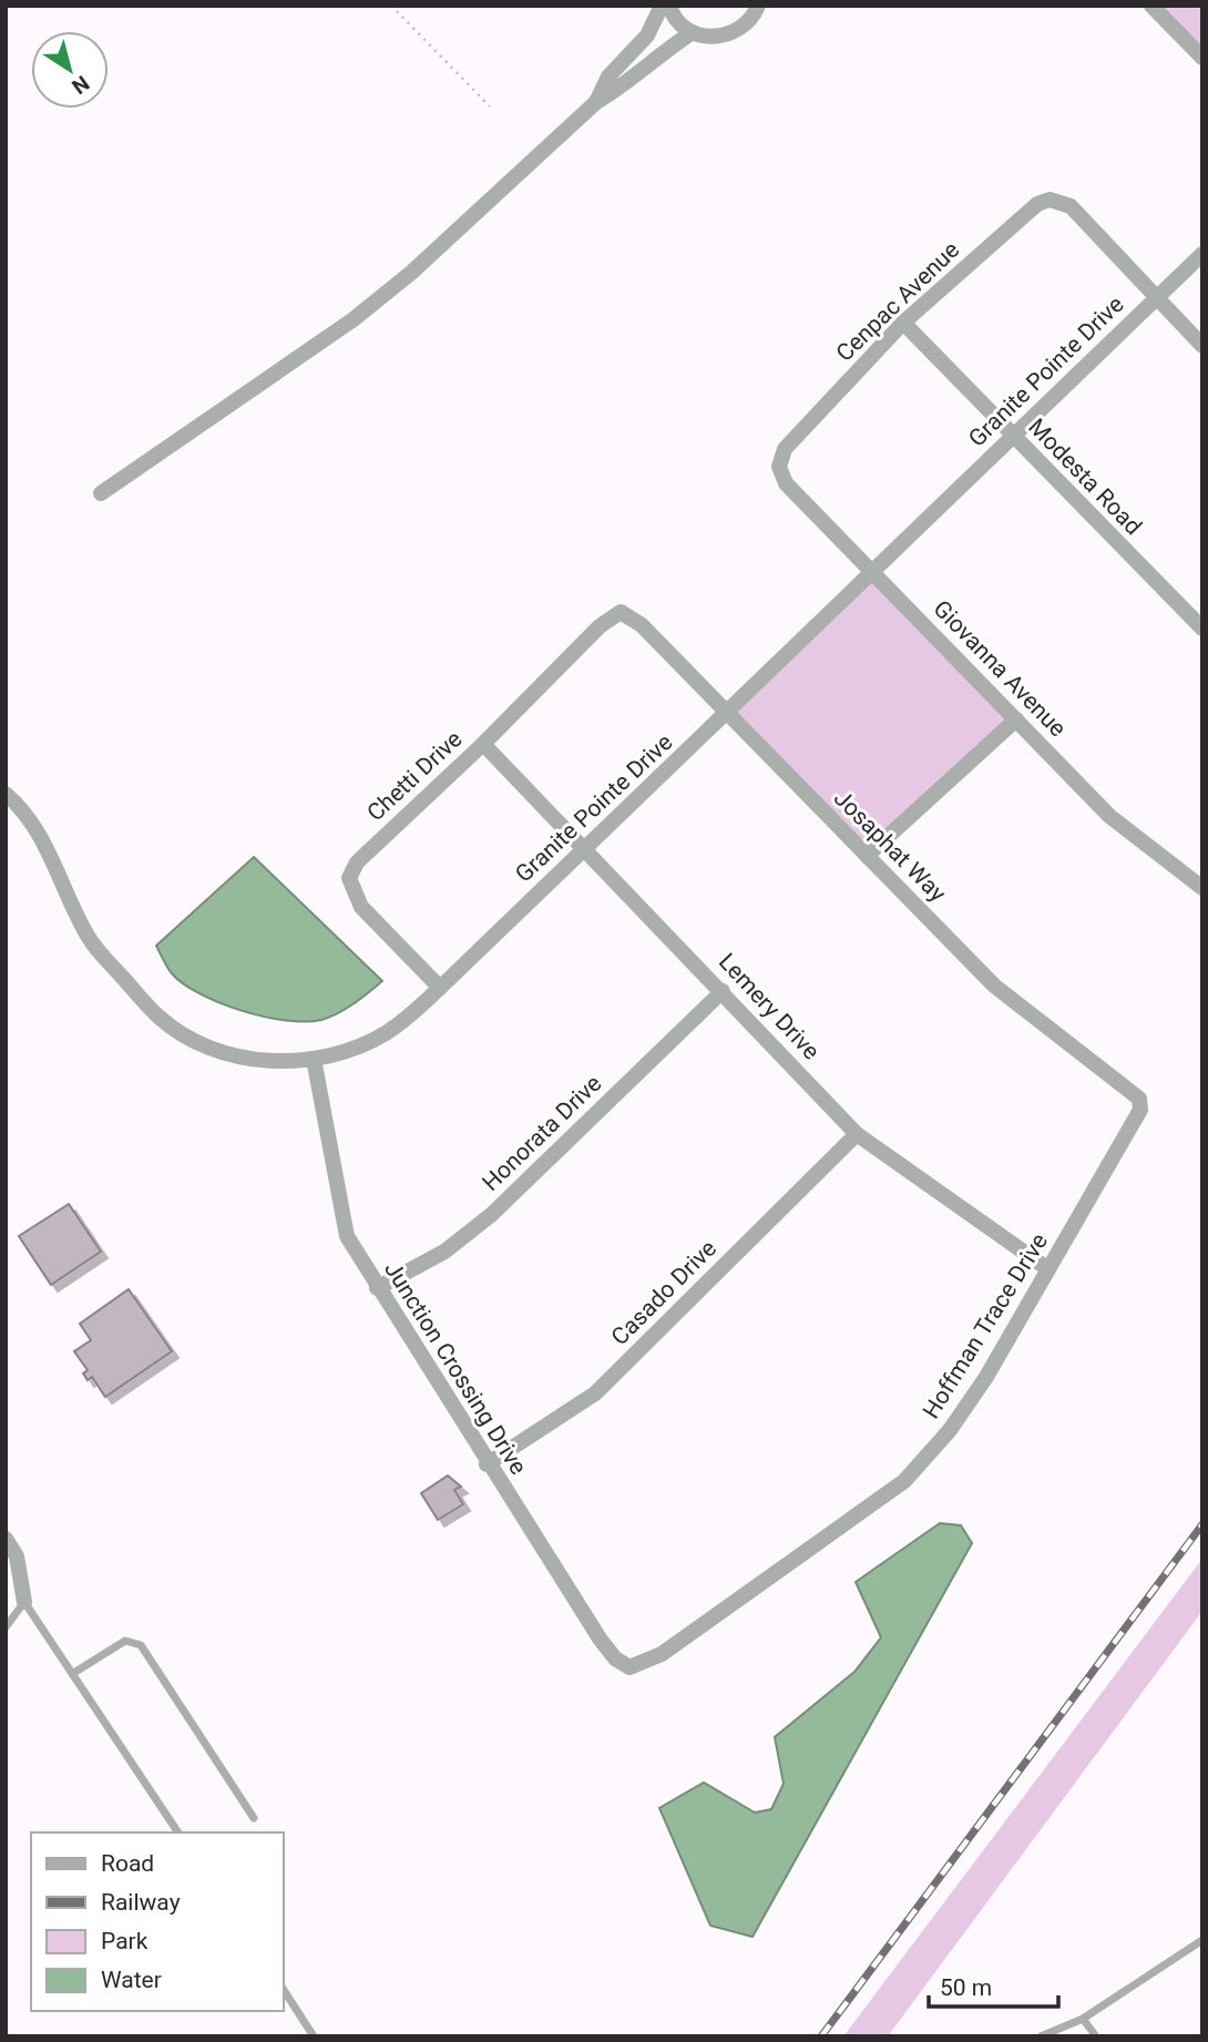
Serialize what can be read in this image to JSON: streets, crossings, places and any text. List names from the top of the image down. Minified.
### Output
{"streets":{"street":["Cenpac Avenue","Granite Pointe Drive","Modesta Road","Giovanna Avenue","Chetti Drive","Josaphat Way","Lemery Drive","Honorata Drive","Casado Drive","Hoffman Trace Drive","Junction Crossing Drive"]},"crossings":[["Cenpac Avenue","Granite Pointe Drive"],["Cenpac Avenue","Modesta Road"],["Cenpac Avenue","Giovanna Avenue"],["Granite Pointe Drive","Modesta Road"],["Granite Pointe Drive","Giovanna Avenue"],["Granite Pointe Drive","Chetti Drive"],["Granite Pointe Drive","Josaphat Way"],["Granite Pointe Drive","Lemery Drive"],["Granite Pointe Drive","Junction Crossing Drive"],["Chetti Drive","Josaphat Way"],["Chetti Drive","Lemery Drive"],["Josaphat Way","Hoffman Trace Drive"],["Lemery Drive","Honorata Drive"],["Lemery Drive","Casado Drive"],["Lemery Drive","Hoffman Trace Drive"],["Honorata Drive","Junction Crossing Drive"],["Casado Drive","Junction Crossing Drive"],["Hoffman Trace Drive","Junction Crossing Drive"]],"legend":["Road","Railway","Park","Water"],"scale_bar":"50 m","north":"bottom right"}
